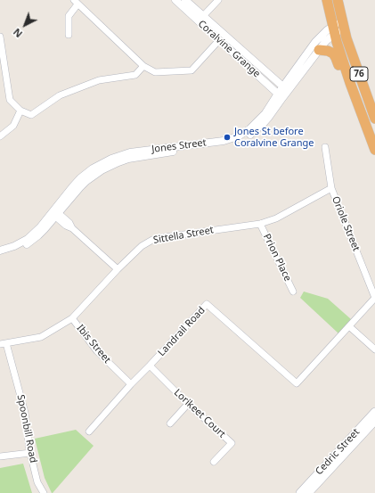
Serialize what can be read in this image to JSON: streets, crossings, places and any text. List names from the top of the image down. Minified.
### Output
{"streets":{"highway":["76"],"main road":["Cedric Street"],"street":["Coralvine Grange","Jones Street","Oriole Street","Sittella Street","Prion Place","Landrail Road","Ibis Street","Lorikeet Court","Spoonbill Road"]},"crossings":[["Coralvine Grange","Jones Street"],["76","Jones Street"],["Oriole Street","Sittella Street"],["Oriole Street","Landrail Road"],["Sittella Street","Prion Place"],["Sittella Street","Ibis Street"],["Sittella Street","Spoonbill Road"],["Landrail Road","Ibis Street"],["Landrail Road","Lorikeet Court"]],"places":["Jones St before Coralvine Grange"],"north":"bottom left"}
